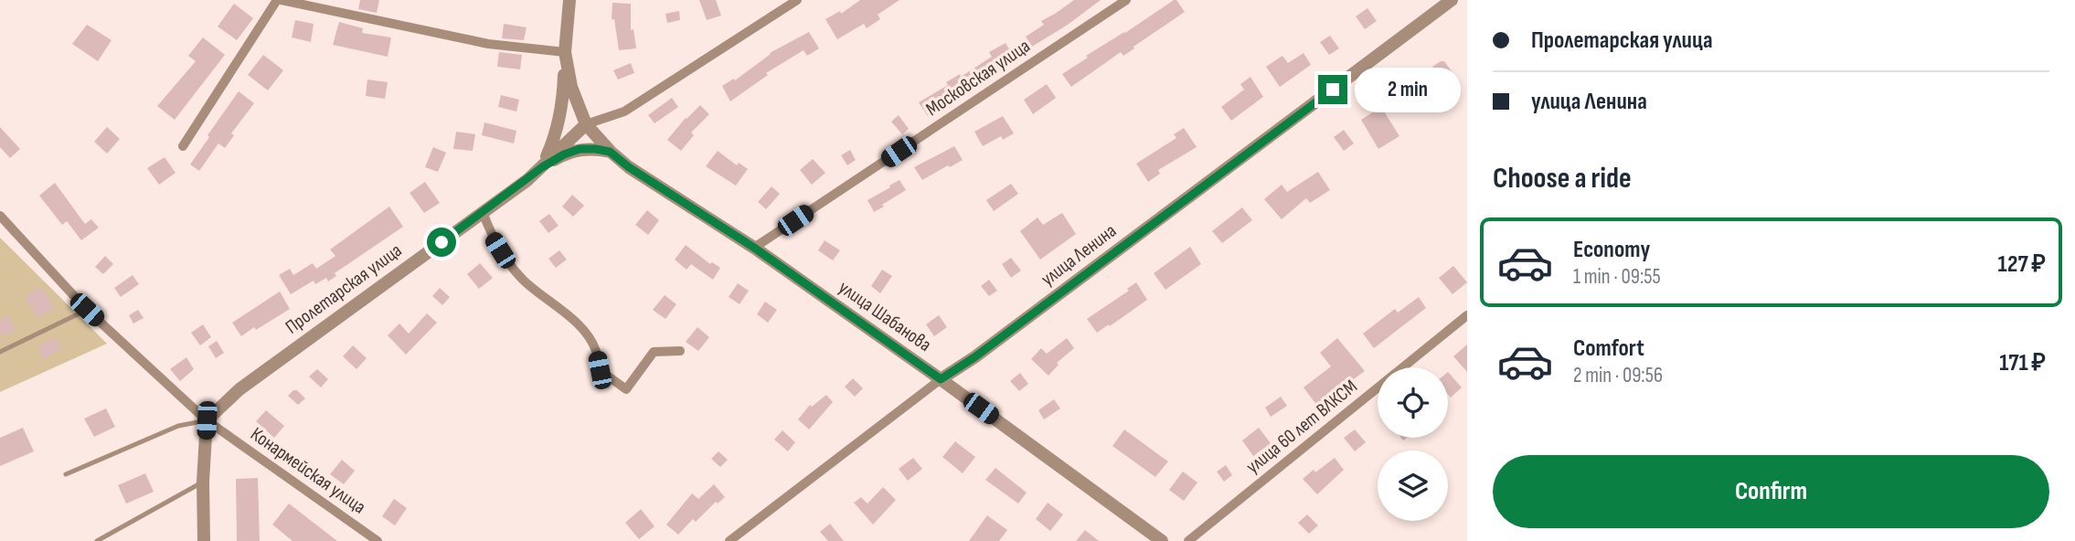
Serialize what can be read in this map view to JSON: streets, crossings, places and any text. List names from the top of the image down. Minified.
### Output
{"streets":{"street":["Московская улица","улица Ленина","Пролетарская улица","улица Шабанова","улица 60 лет ВЛКСМ","Конармейская улица"]},"crossings":[["Московская улица","улица Шабанова"],["улица Ленина","улица Шабанова"],["Пролетарская улица","улица Шабанова"],["Пролетарская улица","Конармейская улица"]],"page":{"banner":["Пролетарская улица","улица Ленина"],"bubble":"2 min","heading":"Choose a ride","list":[{"name":"Economy","note":"1 min · 09:55","value":"127 ₽"},{"name":"Comfort","note":"2 min · 09:56","value":"171 ₽"}],"buttons":"Confirm"}}
